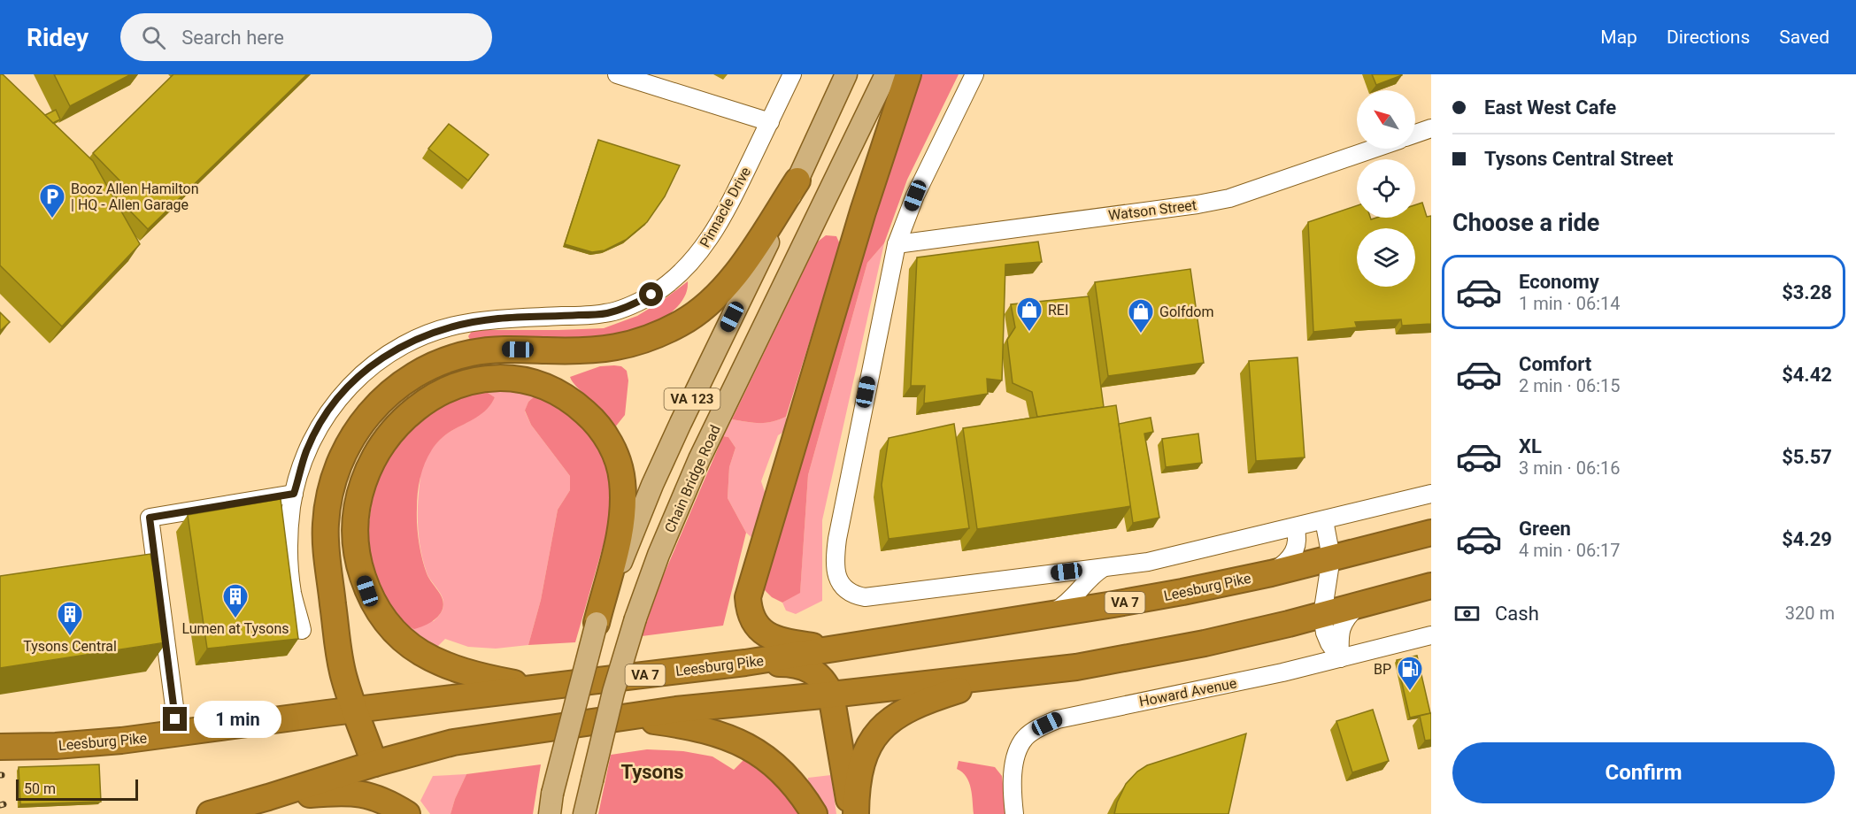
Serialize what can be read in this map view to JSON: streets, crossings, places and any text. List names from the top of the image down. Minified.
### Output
{"streets":{"highway":["Leesburg Pike","VA 7"],"main road":["VA 123","Chain Bridge Road"],"street":["Pinnacle Drive","Watson Street","Howard Avenue"]},"districts":["Tysons"],"places":{"parking":["Booz Allen Hamilton | HQ - Allen Garage"],"shop":["REI","Golfdom"],"building":["Lumen at Tysons","Tysons Central"],"fuel station":["BP"]},"scale_bar":"50 m","north":"top left","page":{"header":"Ridey","search":"Search here","nav":["Map","Directions","Saved"],"banner":["East West Cafe","Tysons Central Street"],"heading":"Choose a ride","list":[{"name":"Economy","note":"1 min · 06:14","value":"$3.28"},{"name":"Comfort","note":"2 min · 06:15","value":"$4.42"},{"name":"XL","note":"3 min · 06:16","value":"$5.57"},{"name":"Green","note":"4 min · 06:17","value":"$4.29"}],"pay":["Cash","320 m"],"bubble":"1 min","buttons":"Confirm","scale":"50 m"}}
